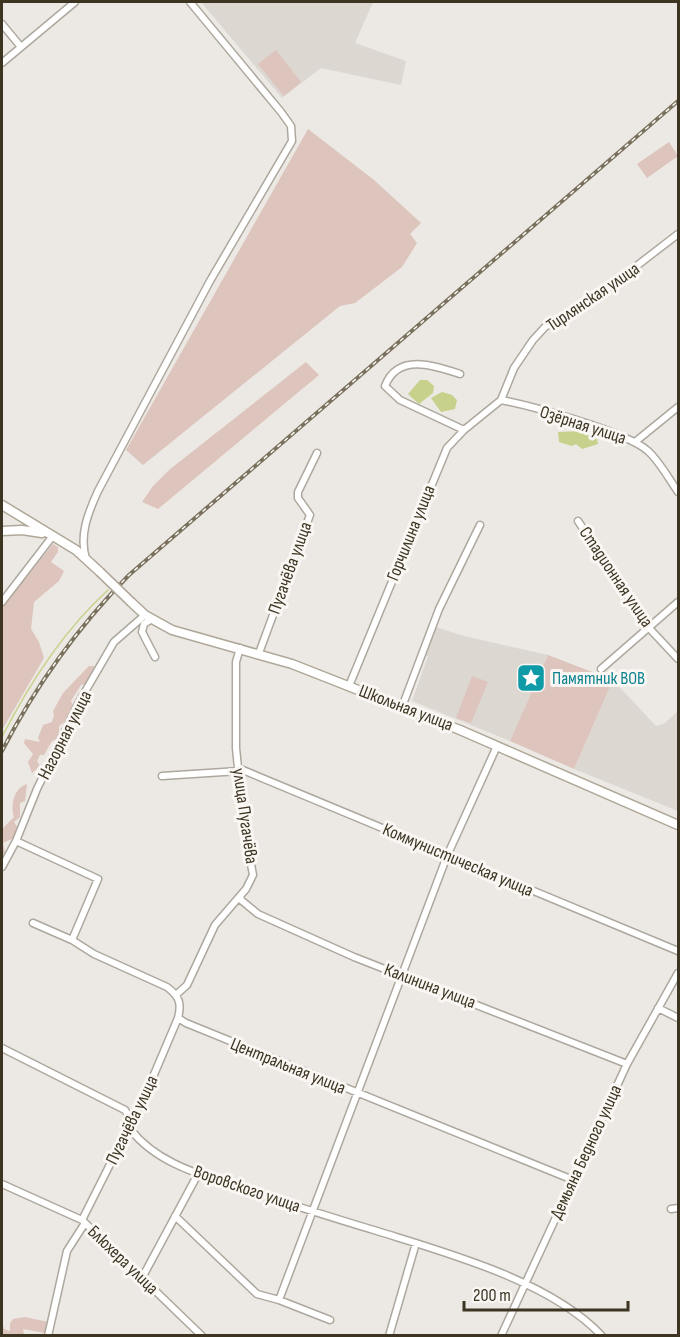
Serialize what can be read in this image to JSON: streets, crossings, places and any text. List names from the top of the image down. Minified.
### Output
{"streets":{"street":["Тирлянская улица","Озёрная улица","Горчилина улица","Пугачёва улица","Стадионная улица","Школьная улица","Нагорная улица","улица Пугачёва","Коммунистическая улица","Калинина улица","Центральная улица","Демьяна Бедного улица","Воровского улица","Блюхера улица"]},"crossings":[["Тирлянская улица","Озёрная улица"],["Тирлянская улица","Горчилина улица"],["Озёрная улица","Горчилина улица"],["Горчилина улица","Школьная улица"],["Пугачёва улица","Школьная улица"],["Пугачёва улица","Центральная улица"],["Пугачёва улица","Воровского улица"],["Пугачёва улица","Блюхера улица"],["Школьная улица","Нагорная улица"],["Школьная улица","улица Пугачёва"],["улица Пугачёва","Коммунистическая улица"],["улица Пугачёва","Калинина улица"],["Калинина улица","Демьяна Бедного улица"],["Центральная улица","Демьяна Бедного улица"],["Демьяна Бедного улица","Воровского улица"]],"places":{"place":["Памятник ВОВ"]},"scale_bar":"200 m"}
